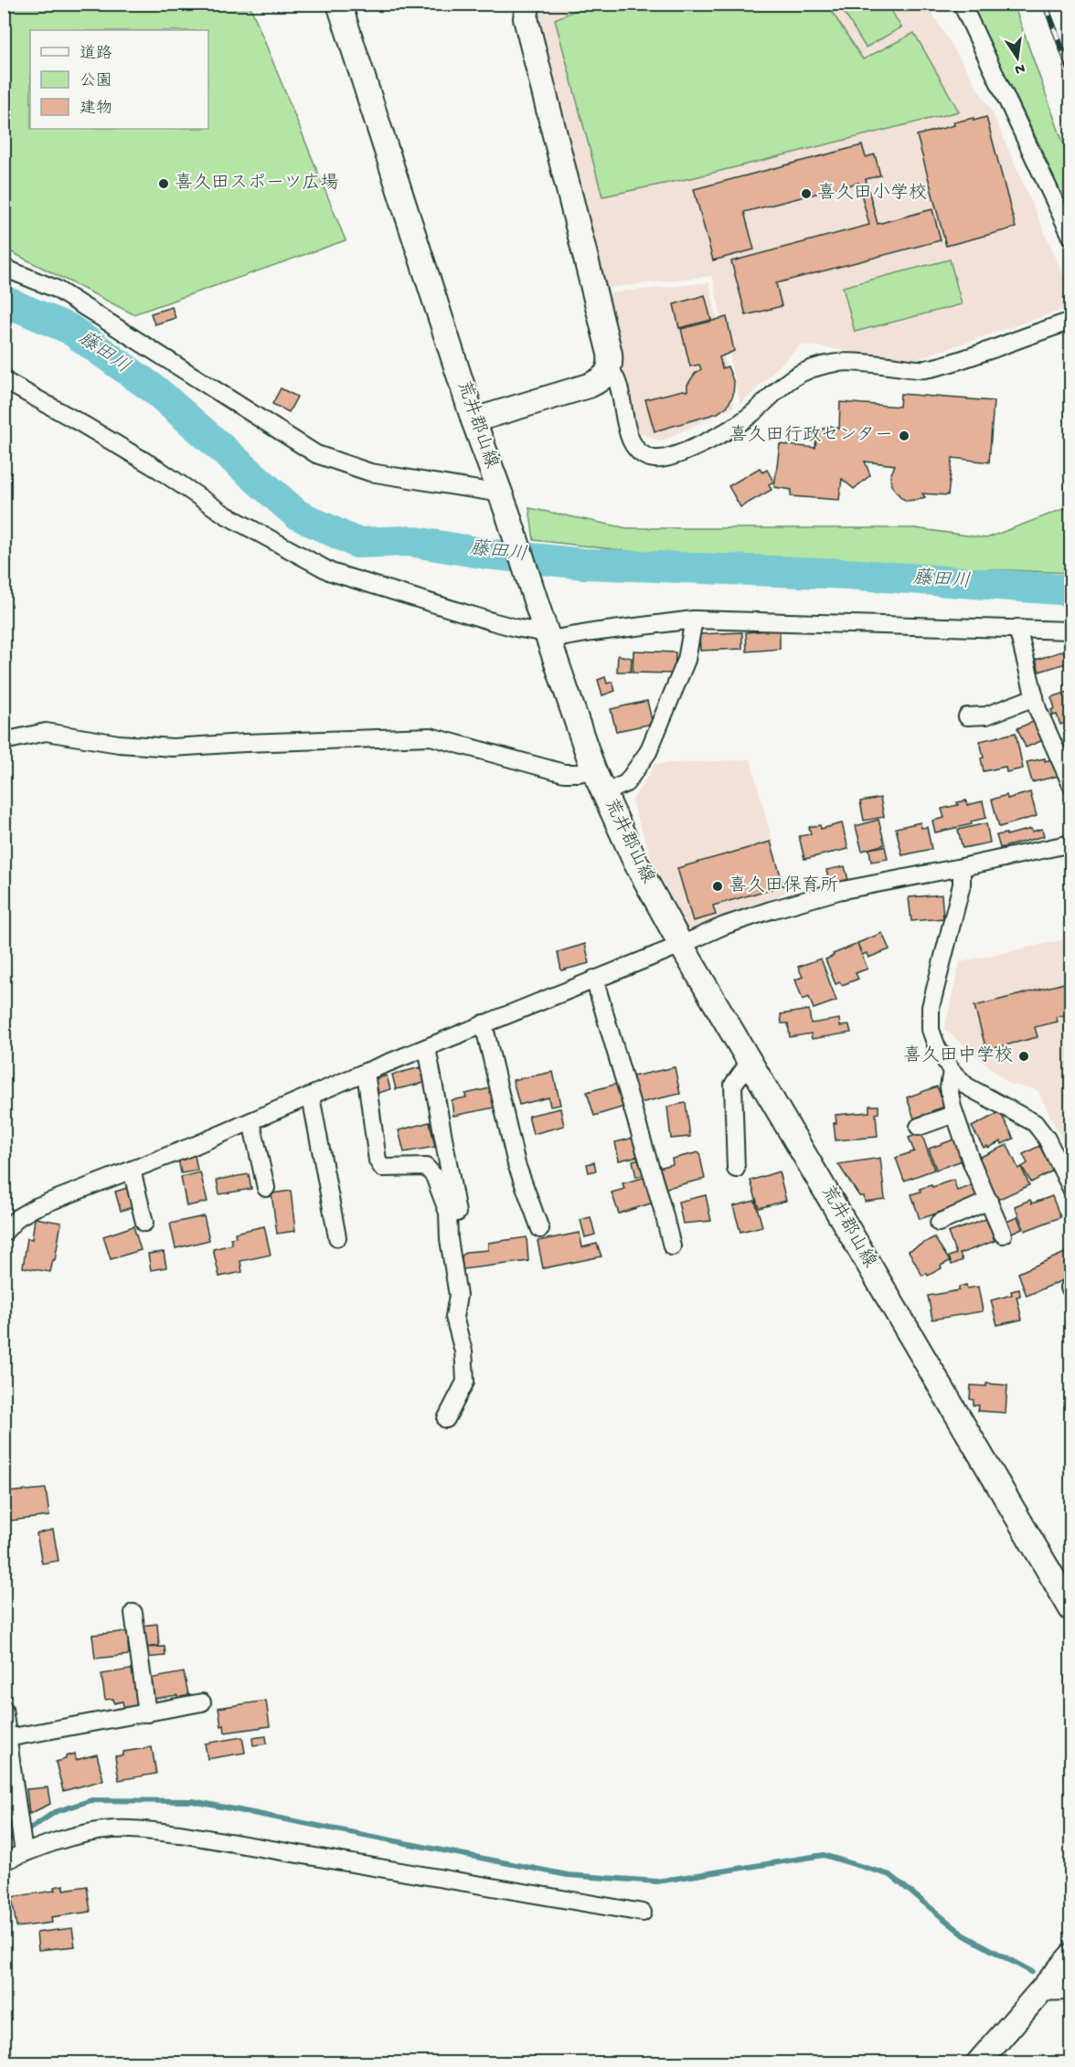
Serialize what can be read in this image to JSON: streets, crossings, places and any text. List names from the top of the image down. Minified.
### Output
{"streets":{"main road":["荒井郡山線"]},"water":["藤田川"],"places":["喜久田スポーツ広場","喜久田小学校","喜久田行政センター","喜久田保育所","喜久田中学校"],"legend":["道路","公園","建物"],"north":"bottom"}
